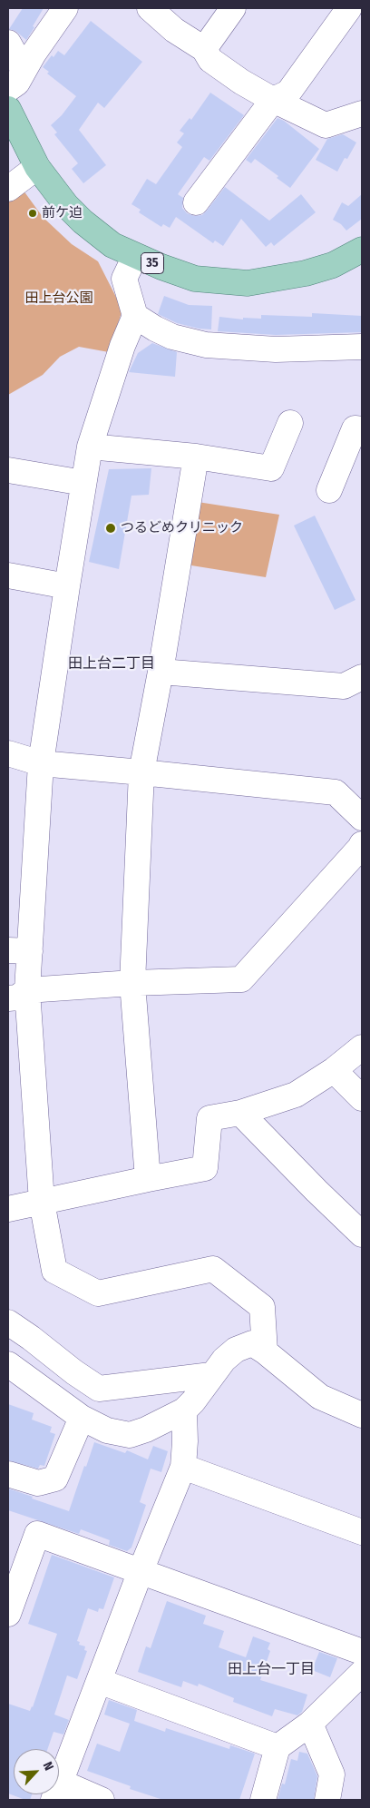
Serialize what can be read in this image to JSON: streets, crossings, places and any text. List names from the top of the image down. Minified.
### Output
{"streets":{"main road":["35"]},"districts":["田上台二丁目","田上台一丁目"],"parks":["田上台公園"],"places":["前ケ迫","つるどめクリニック"],"north":"top right"}
